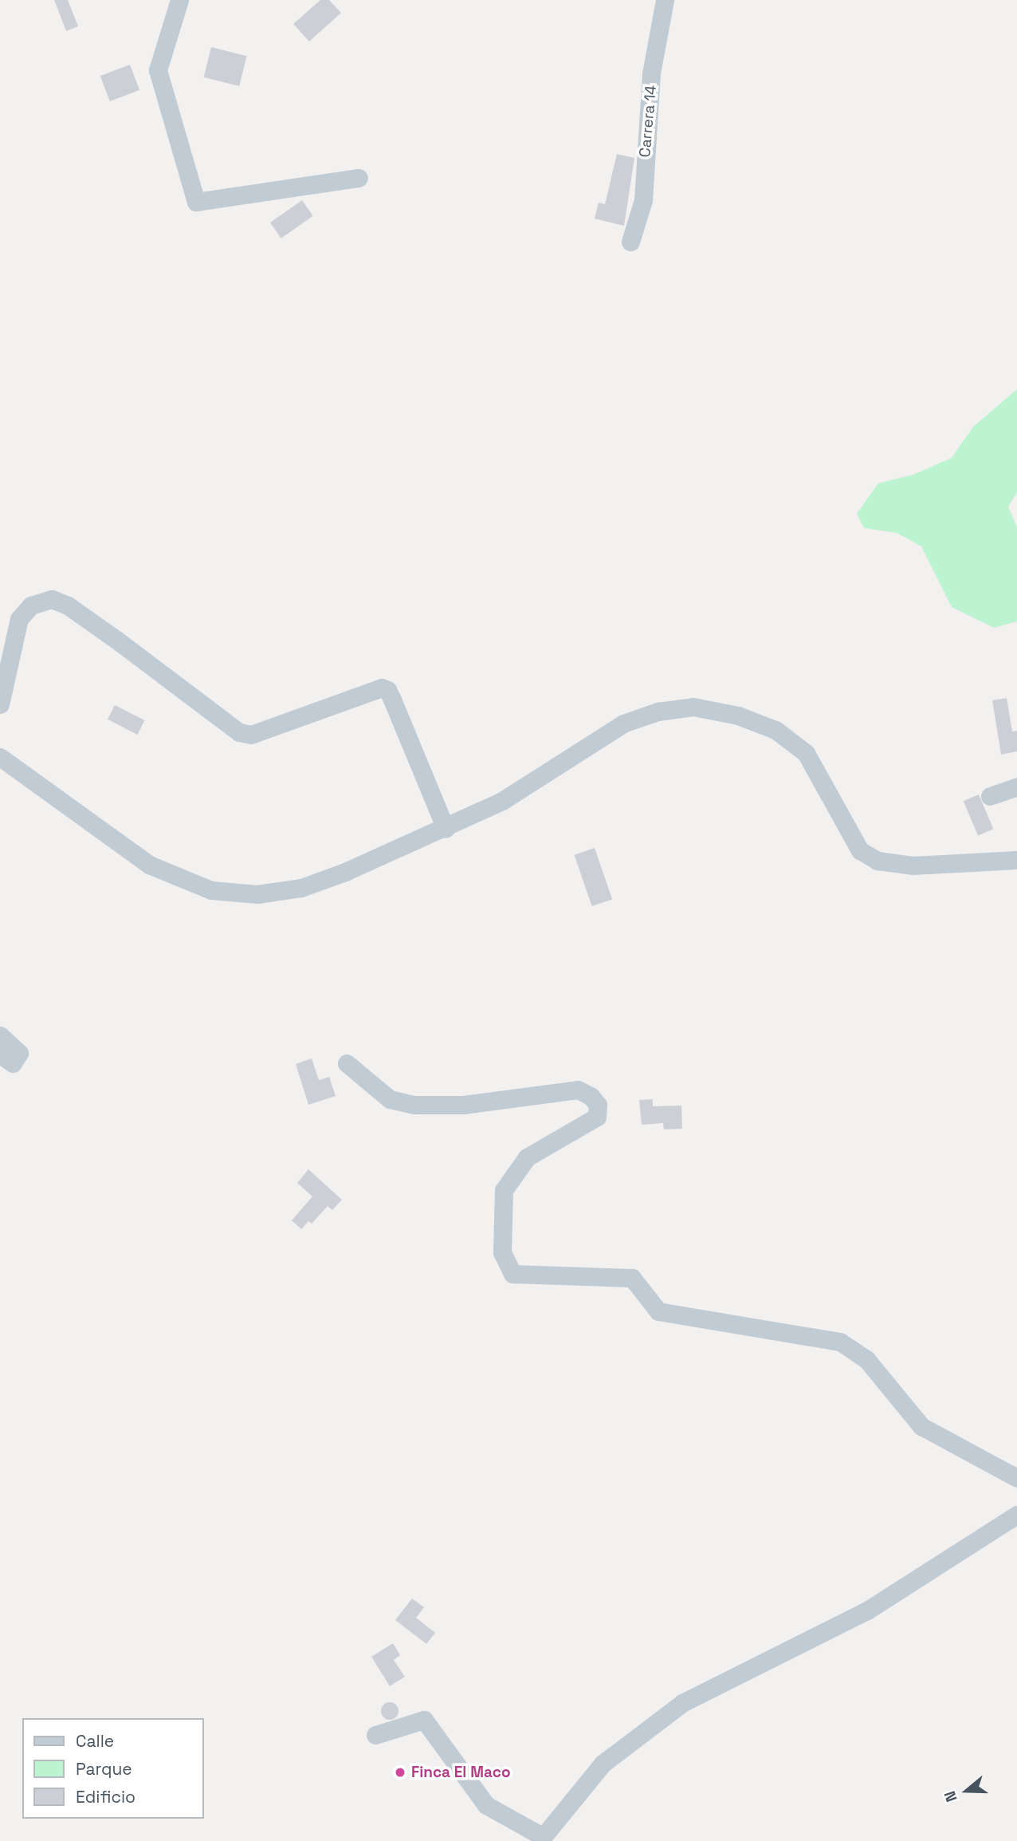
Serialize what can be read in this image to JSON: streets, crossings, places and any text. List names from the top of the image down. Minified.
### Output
{"streets":{"street":["Carrera 14"]},"places":["Finca El Maco"],"legend":["Calle","Parque","Edificio"],"north":"left"}
